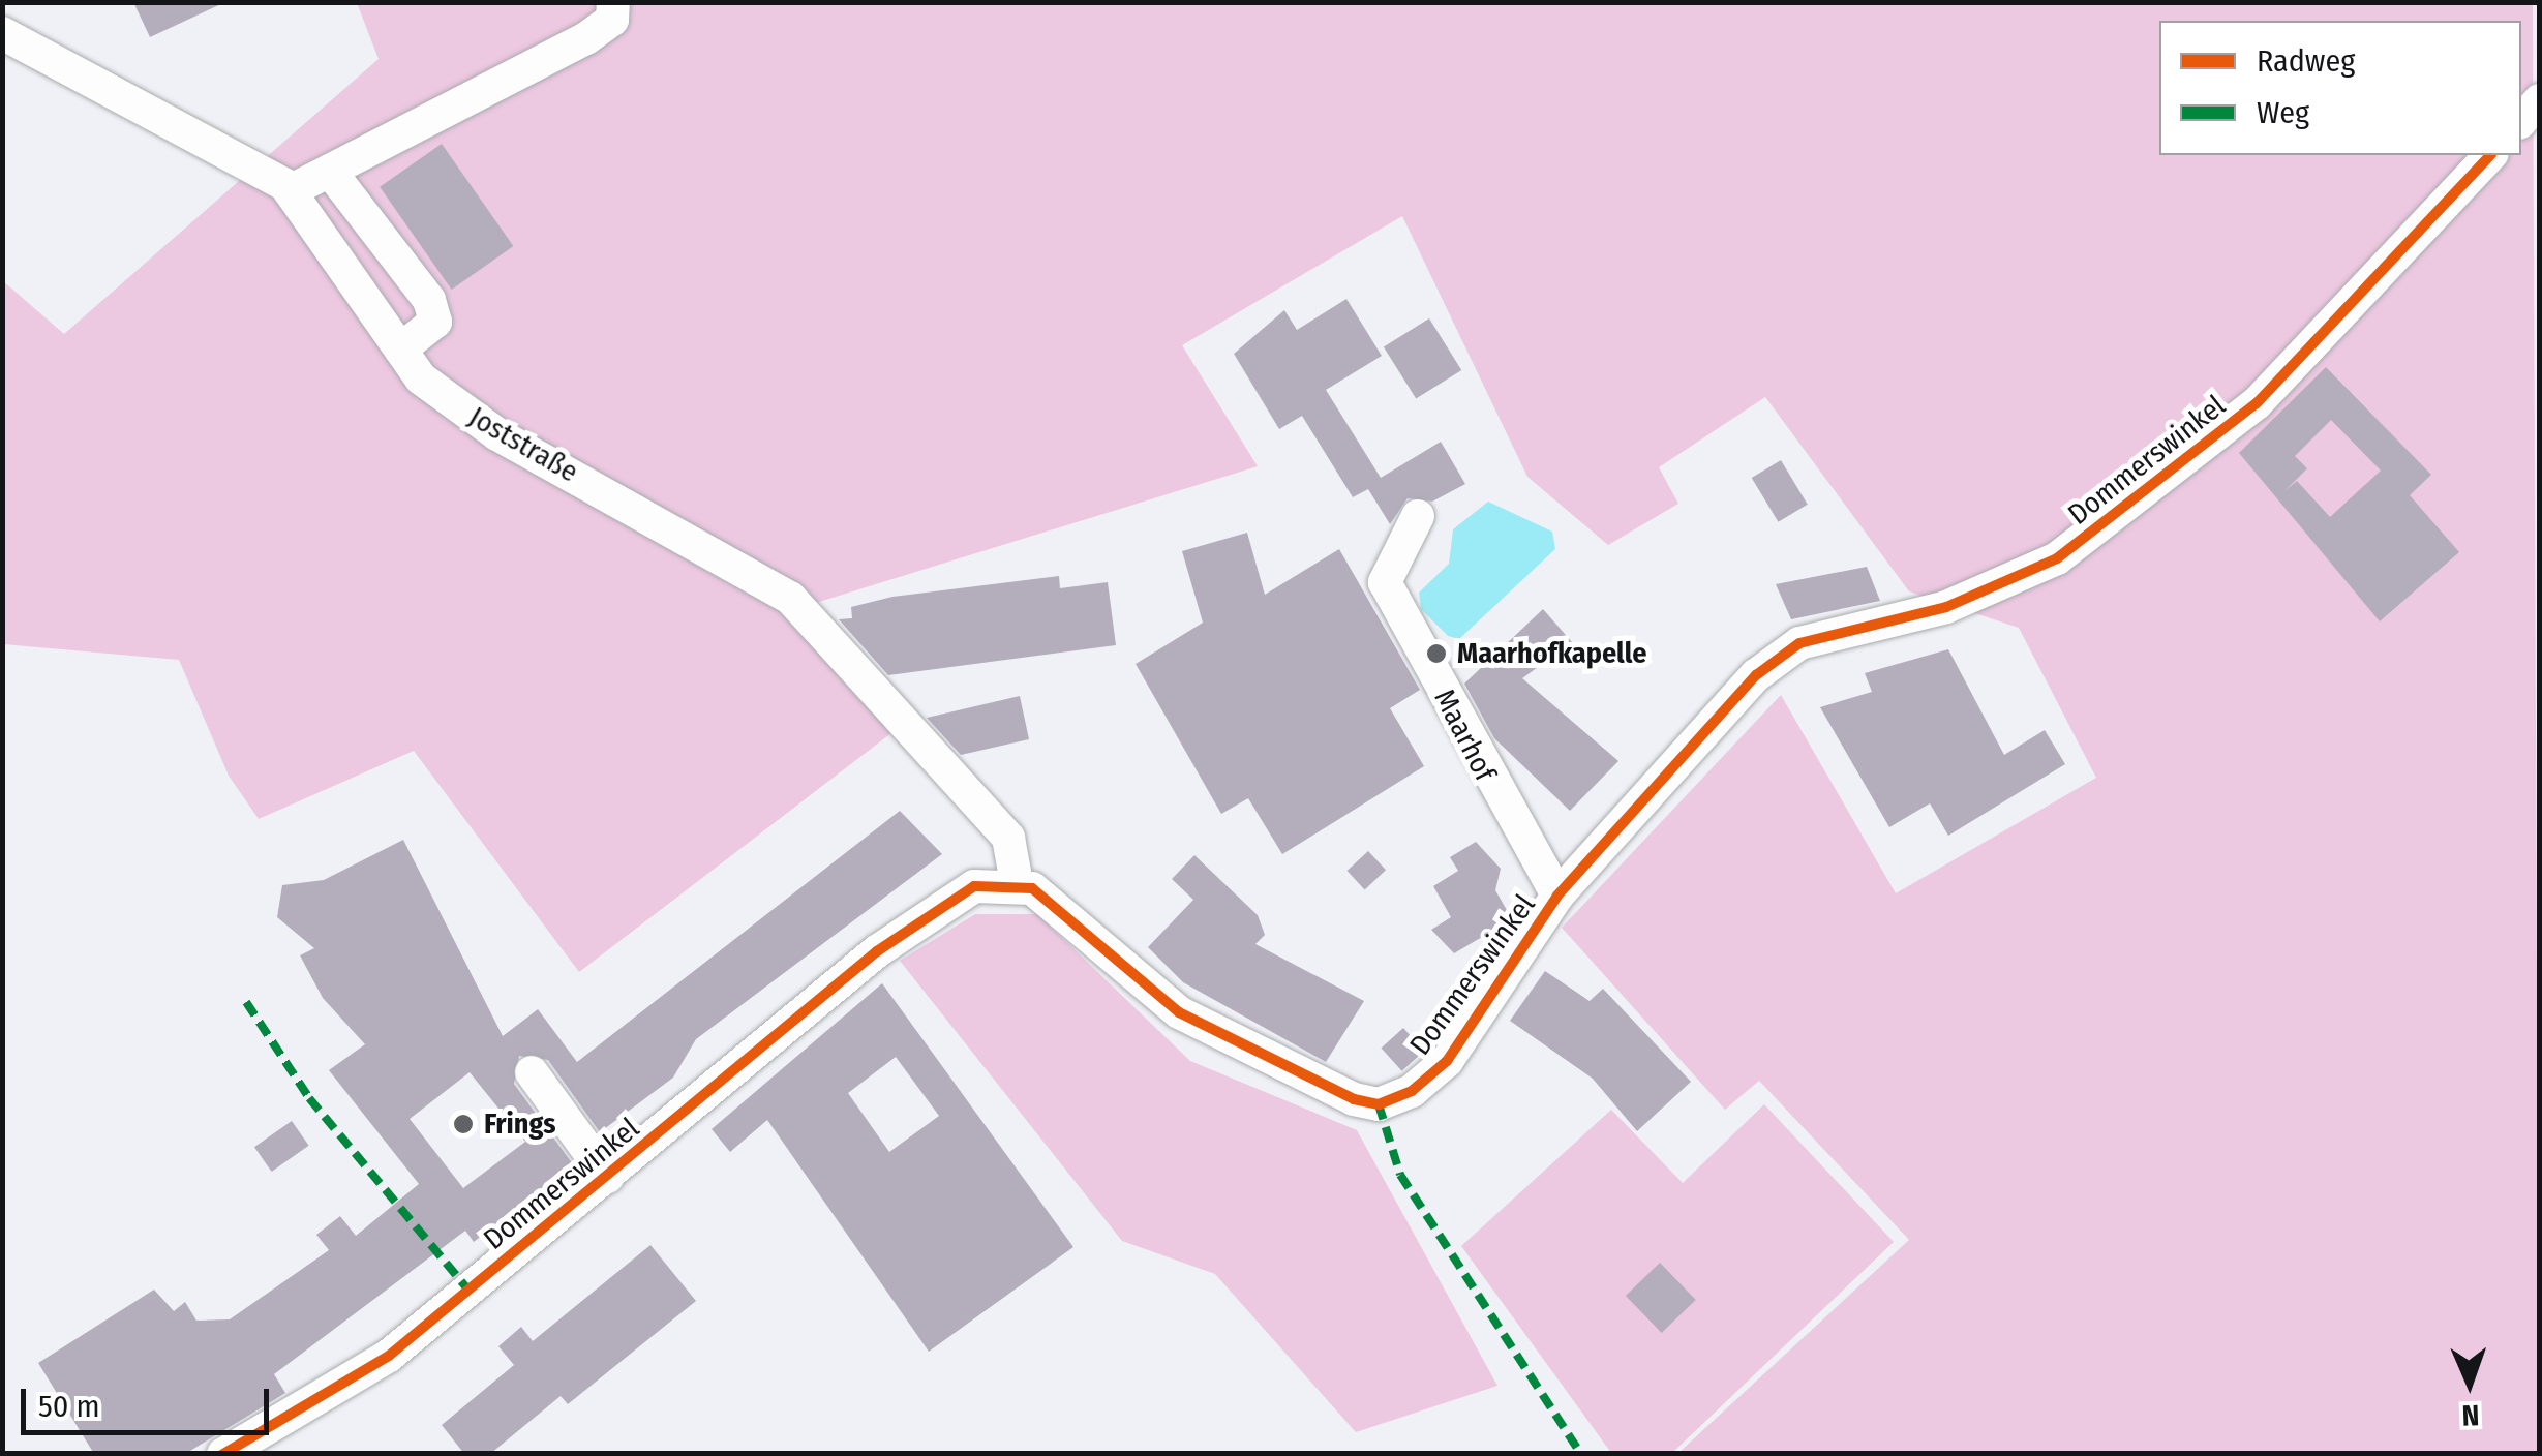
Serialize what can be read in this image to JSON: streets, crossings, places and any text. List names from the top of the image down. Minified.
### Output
{"streets":{"street":["Joststraße","Dommerswinkel","Maarhof"]},"crossings":[["Joststraße","Dommerswinkel"],["Dommerswinkel","Maarhof"]],"places":["Maarhofkapelle","Frings"],"legend":["Radweg","Weg"],"scale_bar":"50 m","north":"bottom"}
